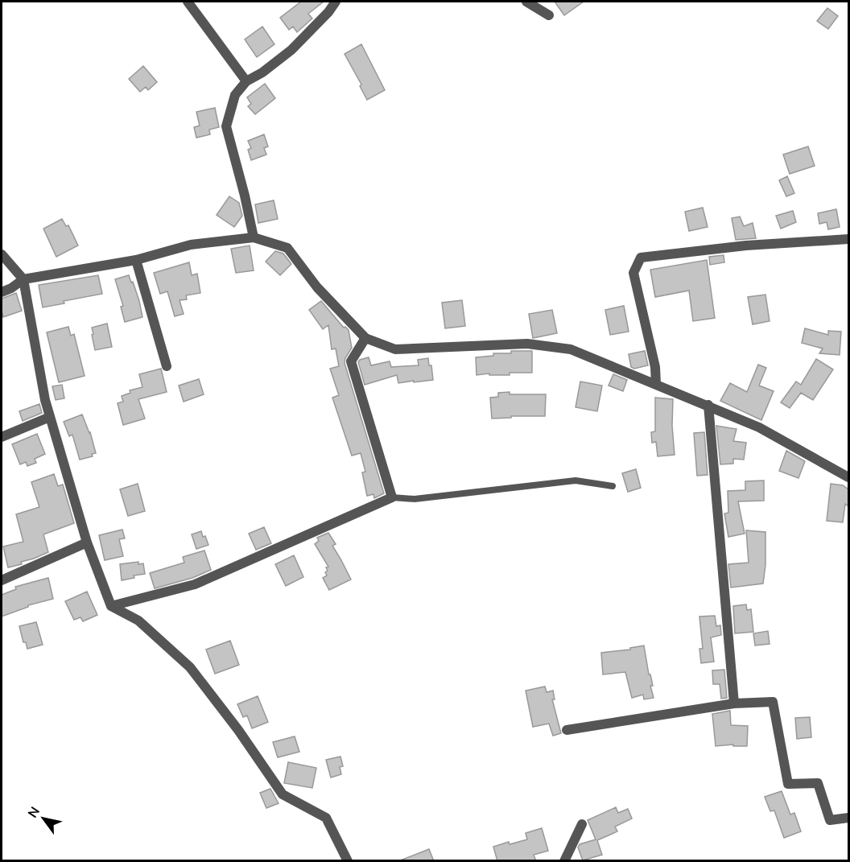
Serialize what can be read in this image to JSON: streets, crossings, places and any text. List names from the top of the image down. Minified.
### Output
{"north":"top left"}
